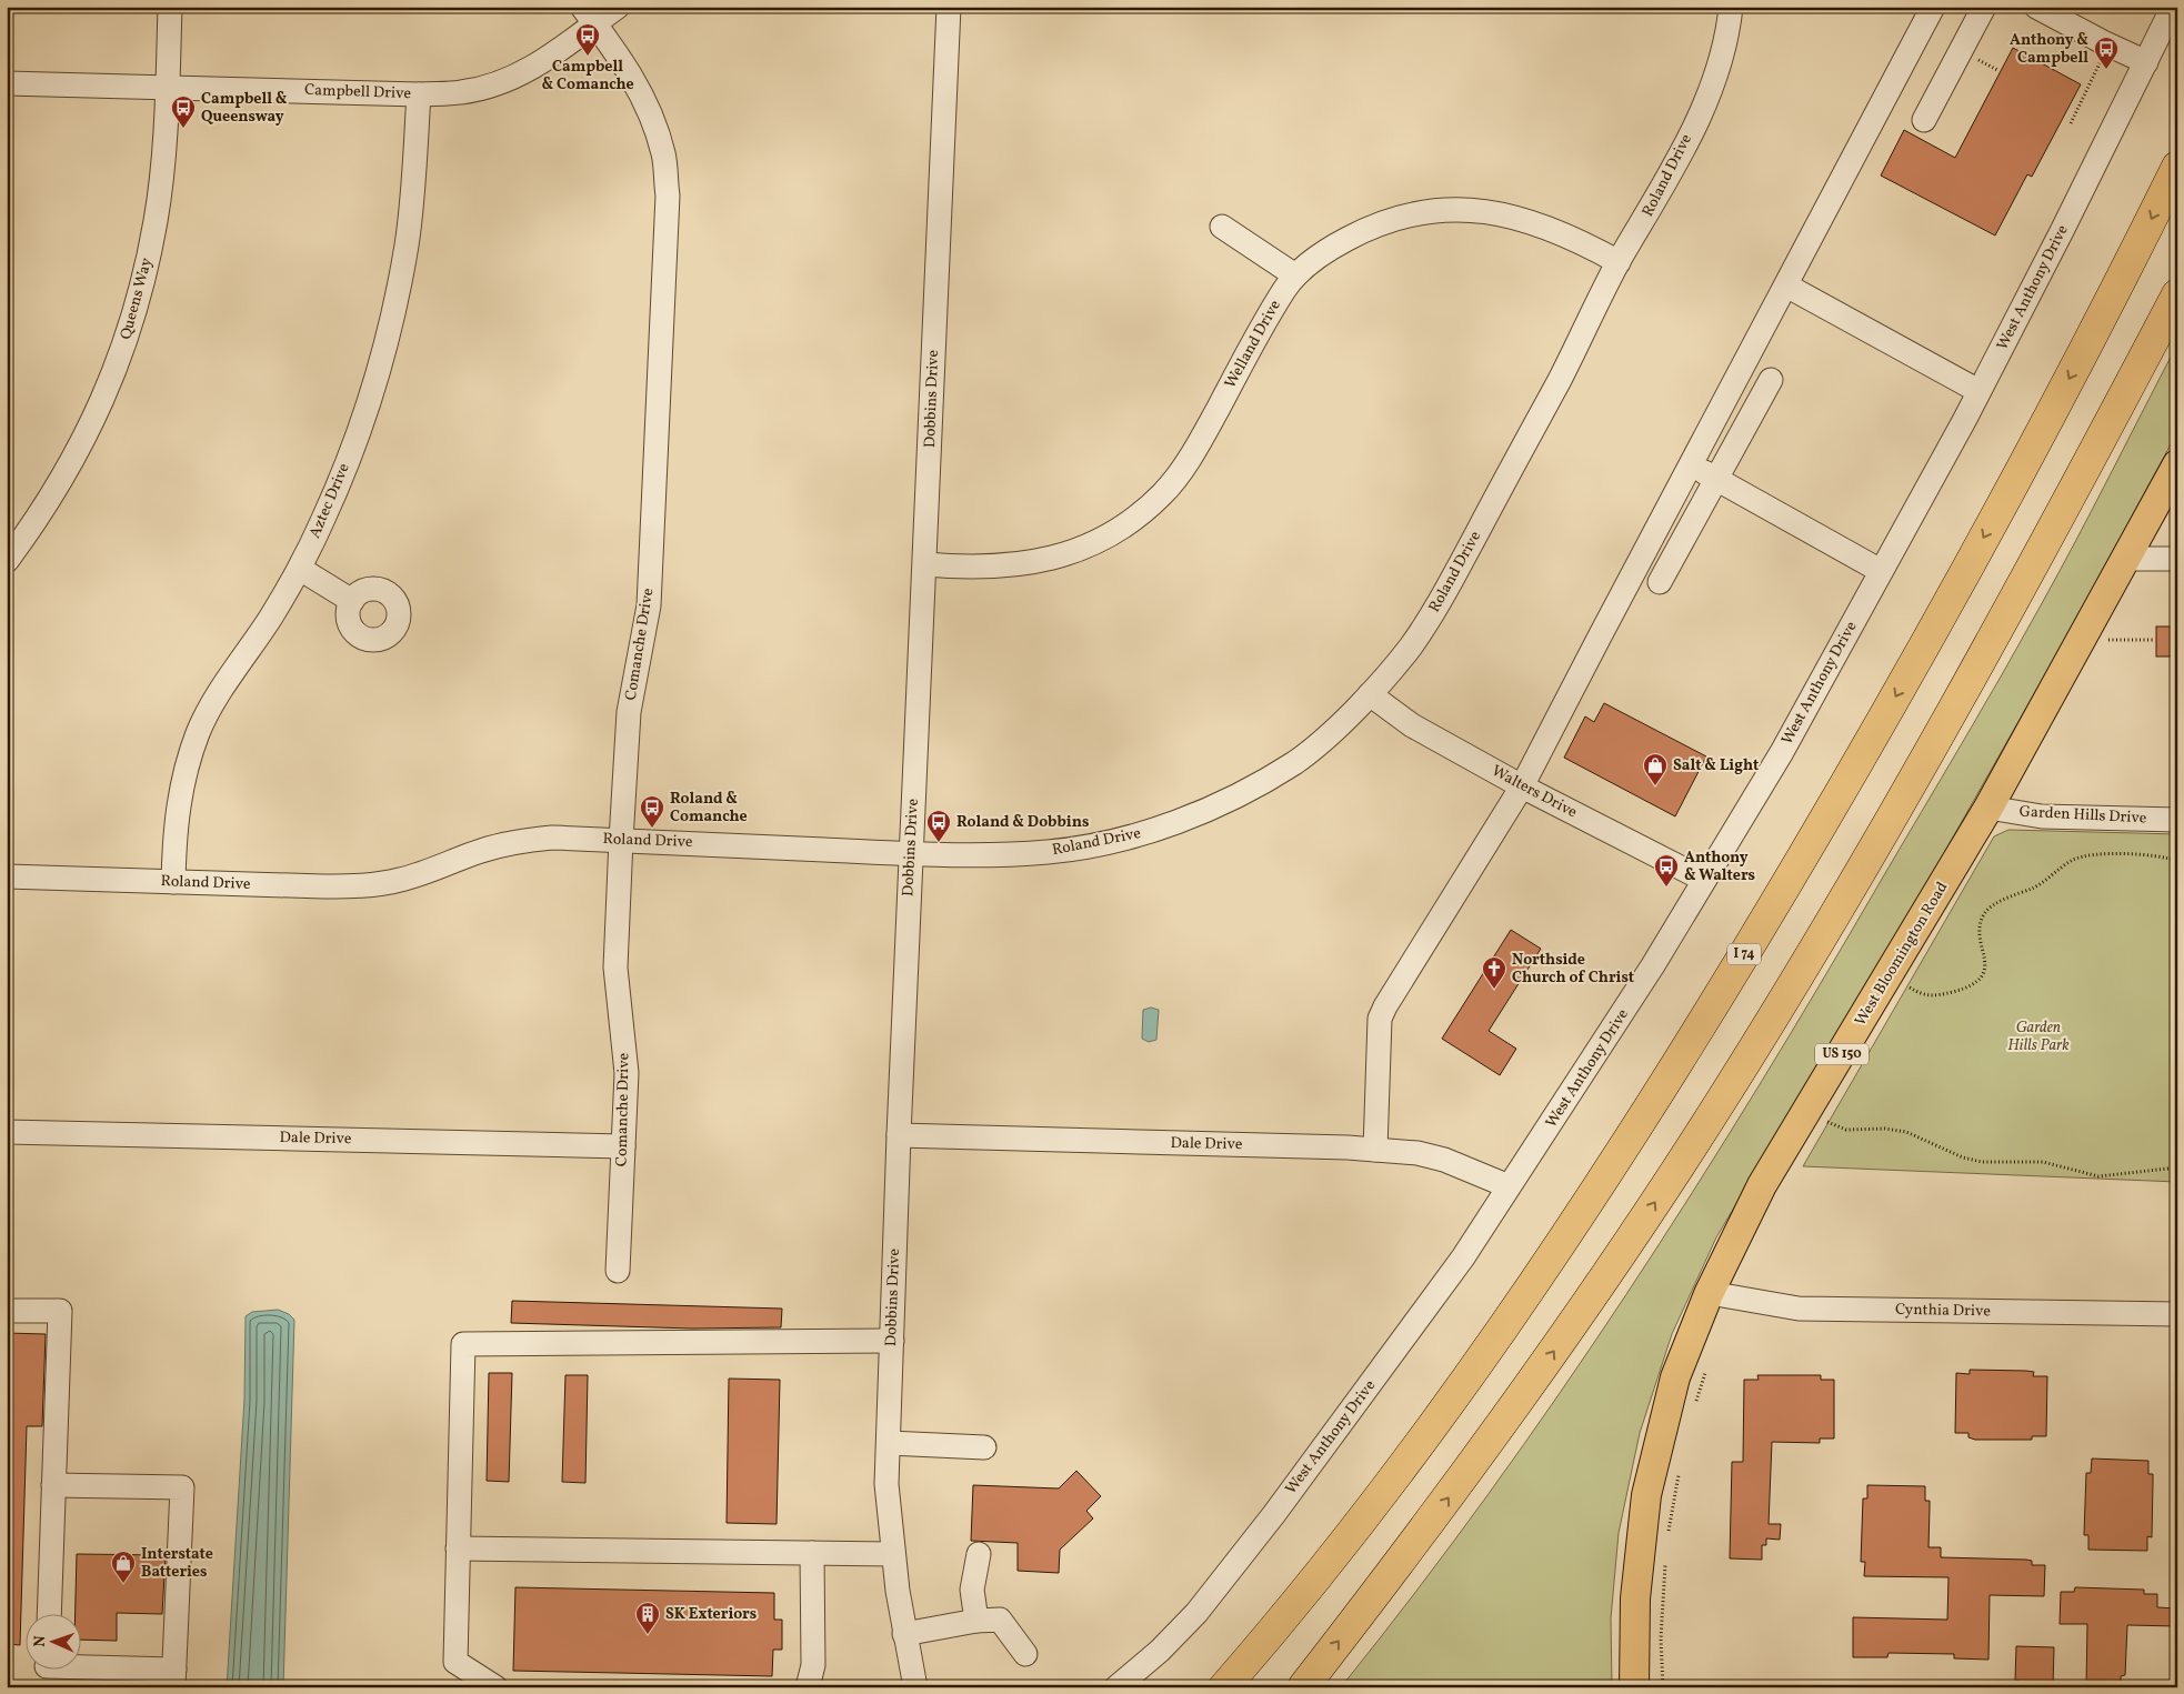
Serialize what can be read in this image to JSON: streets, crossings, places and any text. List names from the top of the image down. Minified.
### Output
{"streets":{"highway":["I 74"],"main road":["West Bloomington Road","US 150"],"street":["Campbell Drive","Roland Drive","West Anthony Drive","Queens Way","Welland Drive","Dobbins Drive","Aztec Drive","Comanche Drive","Walters Drive","Garden Hills Drive","Dale Drive","Cynthia Drive"]},"crossings":[["Campbell Drive","Queens Way"],["Campbell Drive","Aztec Drive"],["Campbell Drive","Comanche Drive"],["Roland Drive","Welland Drive"],["Roland Drive","Dobbins Drive"],["Roland Drive","Aztec Drive"],["Roland Drive","Comanche Drive"],["Roland Drive","Walters Drive"],["West Anthony Drive","Walters Drive"],["West Anthony Drive","Dale Drive"],["Welland Drive","Dobbins Drive"],["Dobbins Drive","Dale Drive"],["Comanche Drive","Dale Drive"],["Garden Hills Drive","West Bloomington Road"],["West Bloomington Road","Cynthia Drive"]],"parks":["Garden Hills Park"],"places":{"bus stop":["Campbell & Comanche","Anthony & Campbell","Campbell & Queensway","Roland & Comanche","Roland & Dobbins","Anthony & Walters"],"shop":["Salt & Light","Interstate Batteries"],"church":["Northside Church of Christ"],"building":["SK Exteriors"]},"north":"left"}
